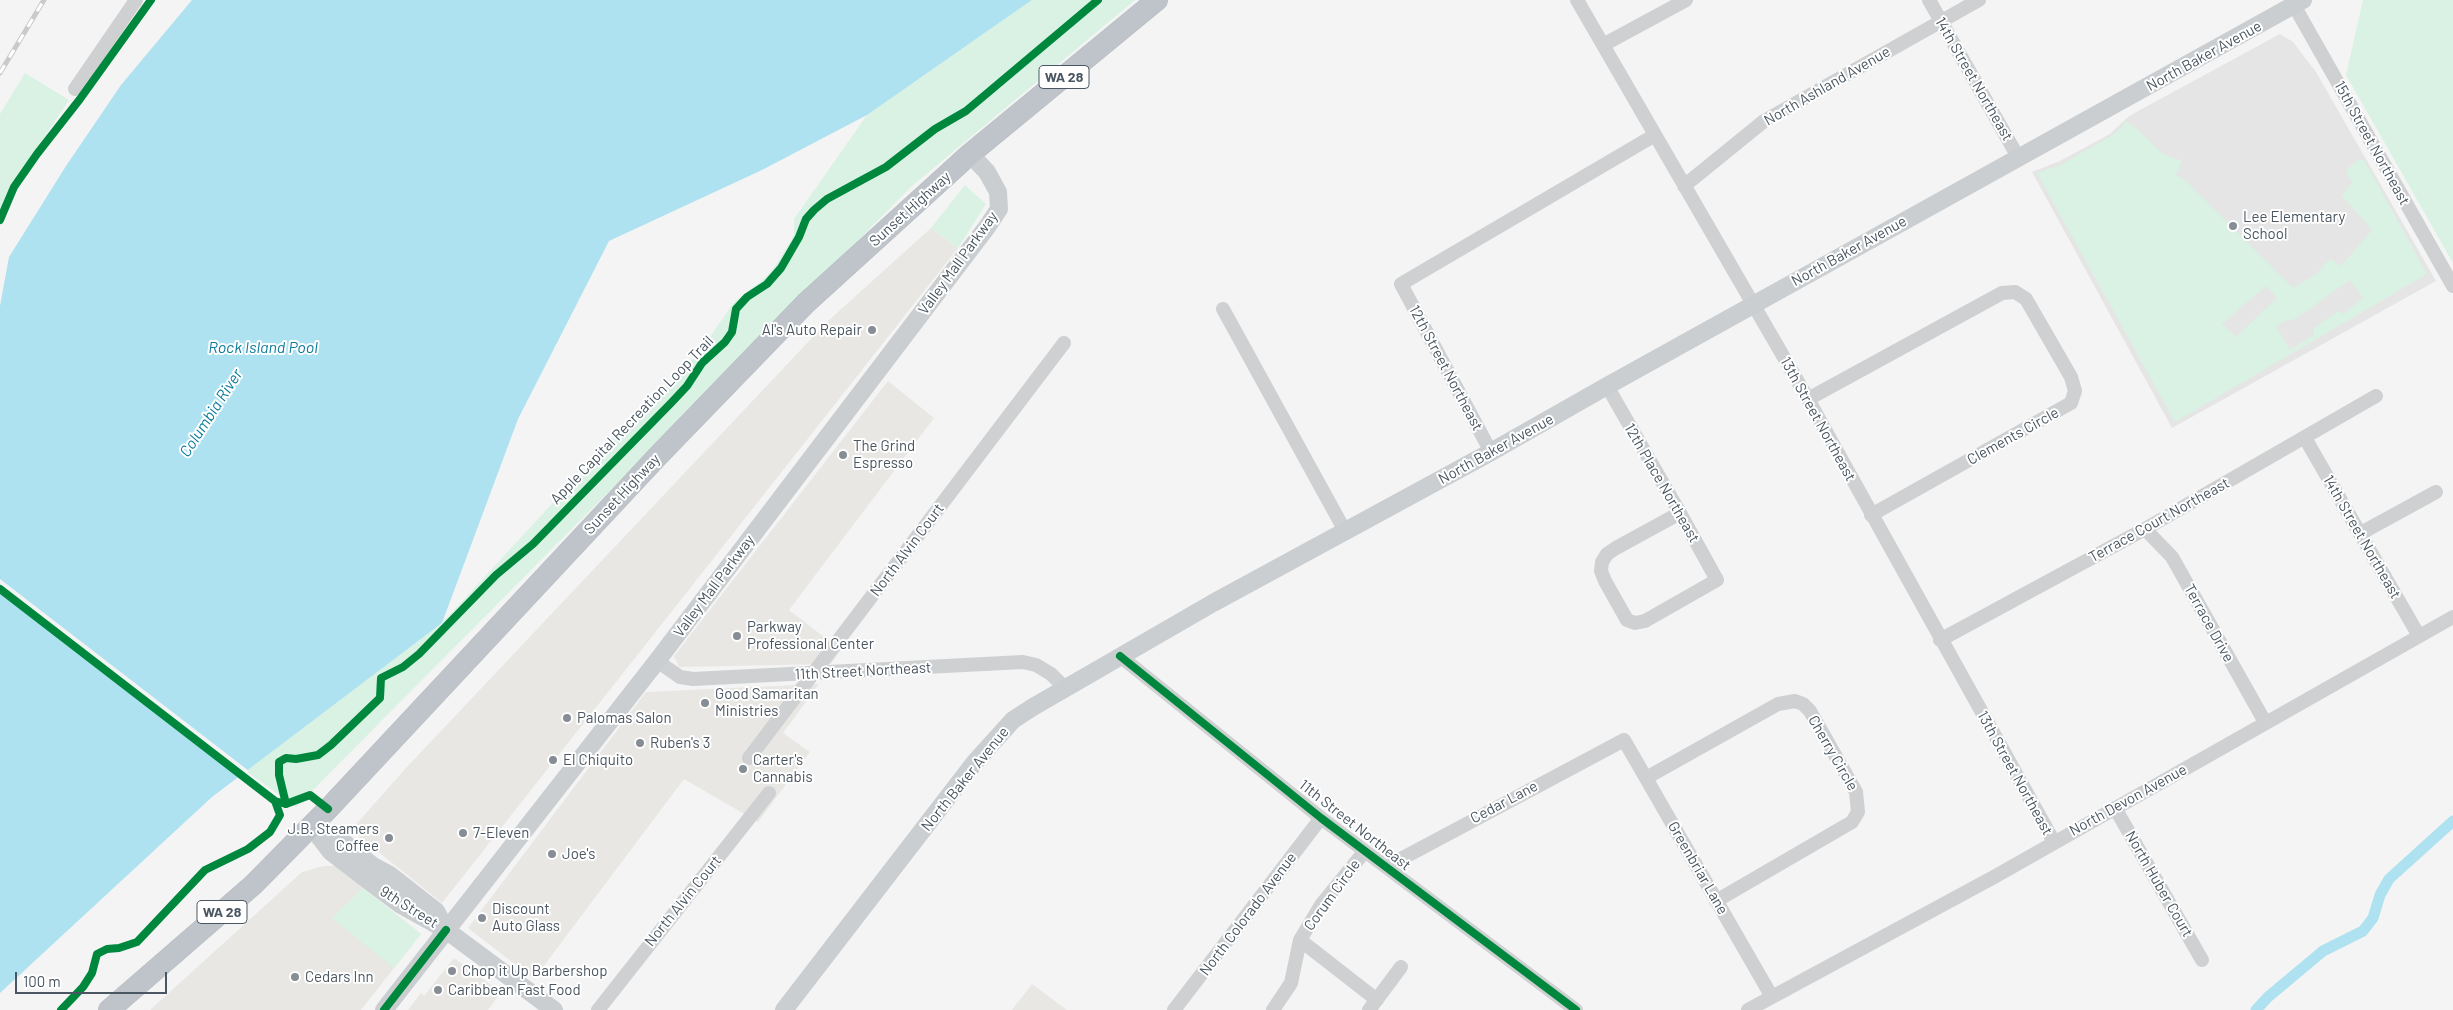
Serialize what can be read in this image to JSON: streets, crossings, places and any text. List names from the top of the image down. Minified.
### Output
{"streets":{"highway":["WA 28","Sunset Highway"],"main road":["North Baker Avenue","Valley Mall Parkway","9th Street"],"street":["14th Street Northeast","North Ashland Avenue","15th Street Northeast","12th Street Northeast","13th Street Northeast","Clements Circle","12th Place Northeast","Terrace Court Northeast","North Alvin Court","Terrace Drive","11th Street Northeast","Cherry Circle","North Devon Avenue","Cedar Lane","Greenbriar Lane","North Huber Court","Corum Circle","North Colorado Avenue"],"cycle path":["Apple Capital Recreation Loop Trail"]},"crossings":[["North Baker Avenue","14th Street Northeast"],["North Baker Avenue","15th Street Northeast"],["North Baker Avenue","12th Street Northeast"],["North Baker Avenue","13th Street Northeast"],["North Baker Avenue","12th Place Northeast"],["North Baker Avenue","11th Street Northeast"],["WA 28","Sunset Highway"],["14th Street Northeast","North Ashland Avenue"],["14th Street Northeast","Terrace Court Northeast"],["14th Street Northeast","North Devon Avenue"],["North Ashland Avenue","13th Street Northeast"],["Sunset Highway","Valley Mall Parkway"],["Sunset Highway","9th Street"],["Valley Mall Parkway","11th Street Northeast"],["Valley Mall Parkway","9th Street"],["12th Street Northeast","13th Street Northeast"],["13th Street Northeast","Clements Circle"],["13th Street Northeast","Terrace Court Northeast"],["13th Street Northeast","North Devon Avenue"],["Terrace Court Northeast","Terrace Drive"],["North Alvin Court","11th Street Northeast"],["Terrace Drive","North Devon Avenue"],["11th Street Northeast","Cedar Lane"],["11th Street Northeast","Corum Circle"],["11th Street Northeast","North Colorado Avenue"],["Cherry Circle","Greenbriar Lane"],["North Devon Avenue","Greenbriar Lane"],["North Devon Avenue","North Huber Court"],["Cedar Lane","Greenbriar Lane"]],"water":["Rock Island Pool","Columbia River"],"places":["Lee Elementary School","Al's Auto Repair","The Grind Espresso","Parkway Professional Center","Good Samaritan Ministries","Palomas Salon","Ruben's 3","El Chiquito","Carter's Cannabis","7-Eleven","J.B. Steamers Coffee","Joe's","Discount Auto Glass","Chop it Up Barbershop","Cedars Inn","Caribbean Fast Food"],"scale_bar":"100 m"}
